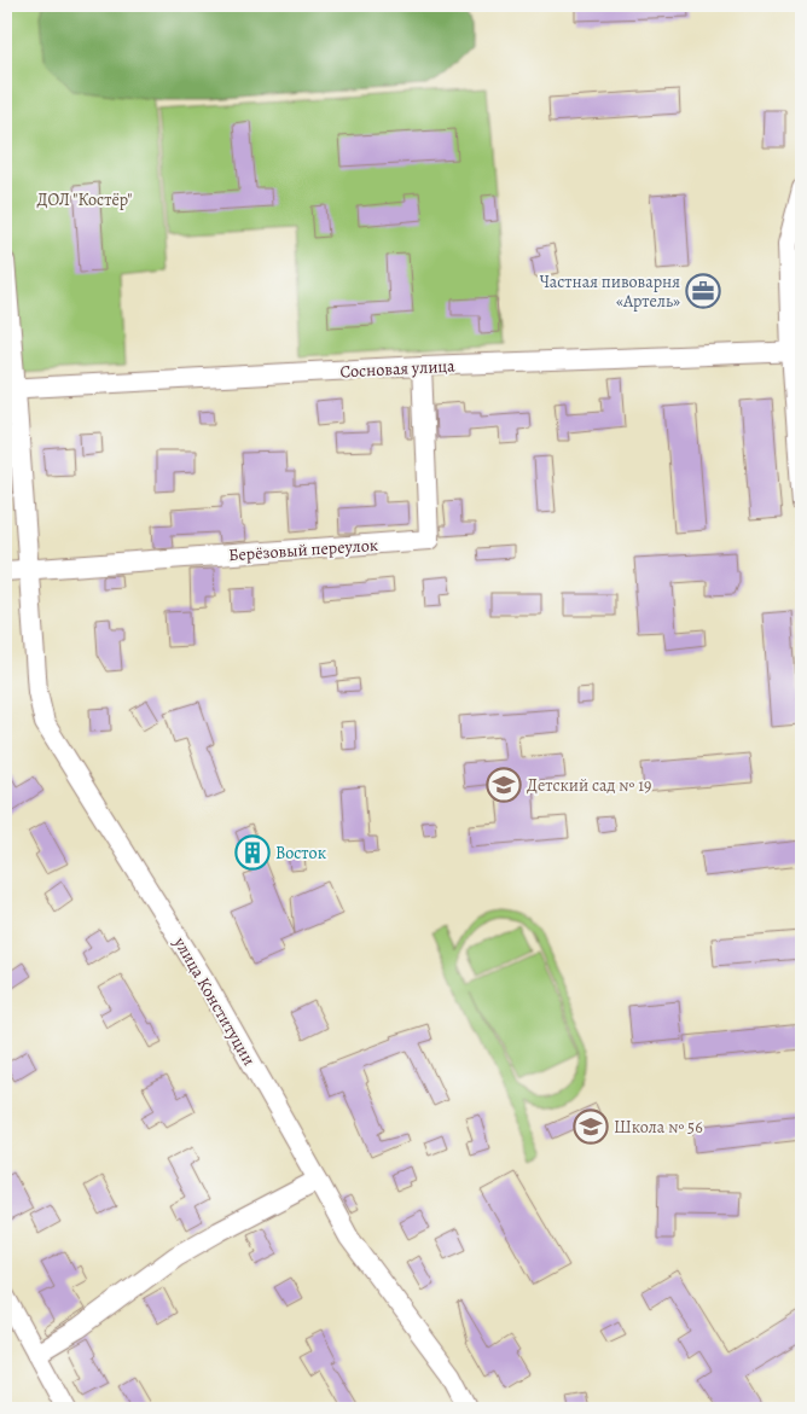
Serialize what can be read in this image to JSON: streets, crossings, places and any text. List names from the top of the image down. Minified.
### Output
{"streets":{"street":["Сосновая улица","Берёзовый переулок","улица Конституции"]},"crossings":[["Сосновая улица","Берёзовый переулок"],["Сосновая улица","улица Конституции"],["Берёзовый переулок","улица Конституции"]],"parks":["ДОЛ \"Костёр\""],"places":{"office":["Частная пивоварня «Артель»"],"school or university":["Детский сад № 19","Школа № 56"],"building":["Восток"]}}
